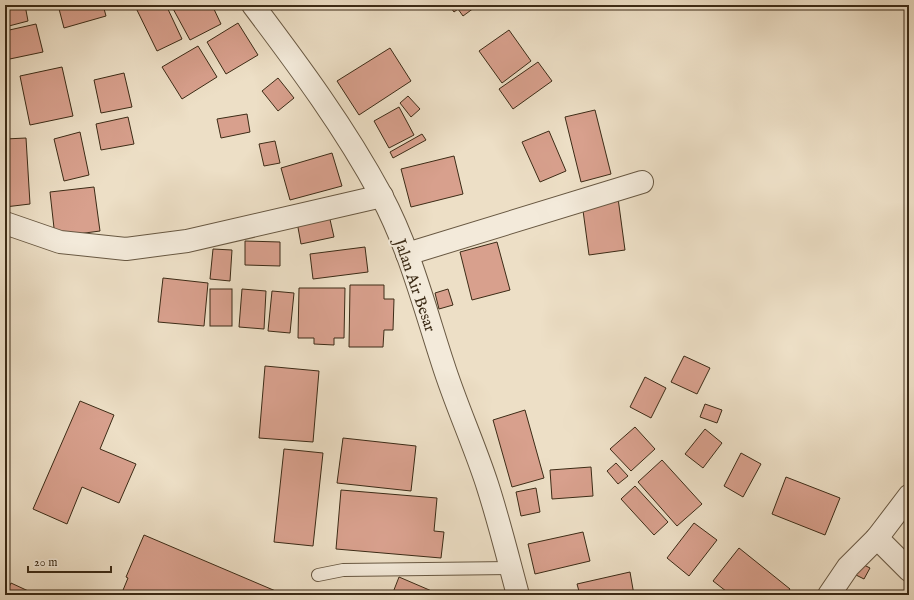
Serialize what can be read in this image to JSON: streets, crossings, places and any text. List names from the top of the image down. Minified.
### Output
{"streets":{"street":["Jalan Air Besar"]},"scale_bar":"20 m"}
